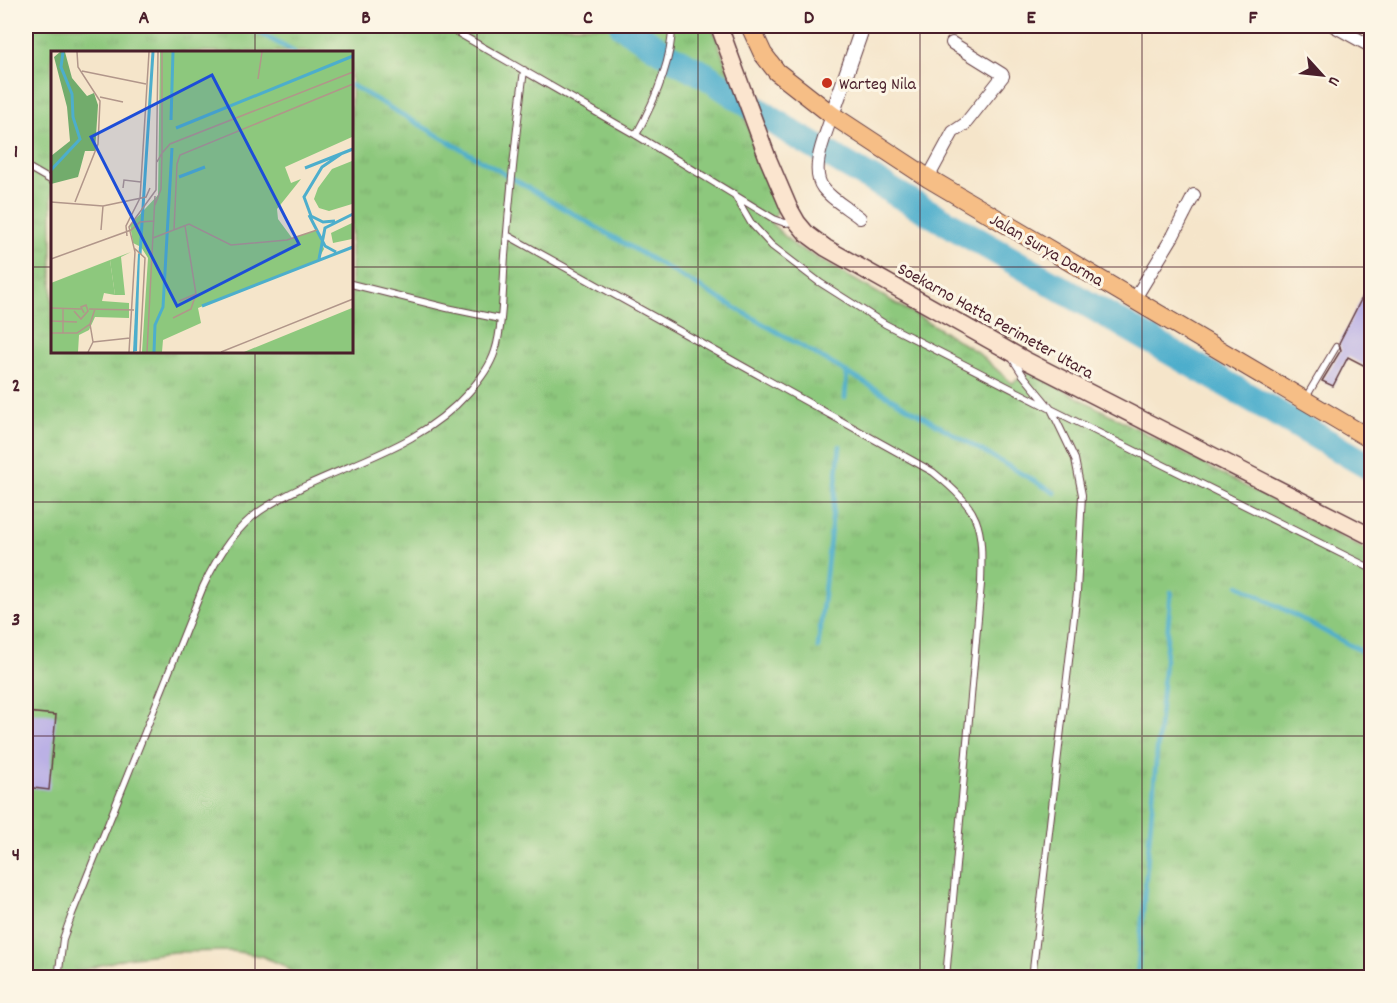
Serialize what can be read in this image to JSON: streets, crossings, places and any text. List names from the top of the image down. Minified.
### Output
{"streets":{"main road":["Jalan Surya Darma","Soekarno Hatta Perimeter Utara"]},"places":["Warteg Nila"],"north":"bottom right","grid":{"columns":["A","B","C","D","E","F"],"rows":["1","2","3","4"]}}
